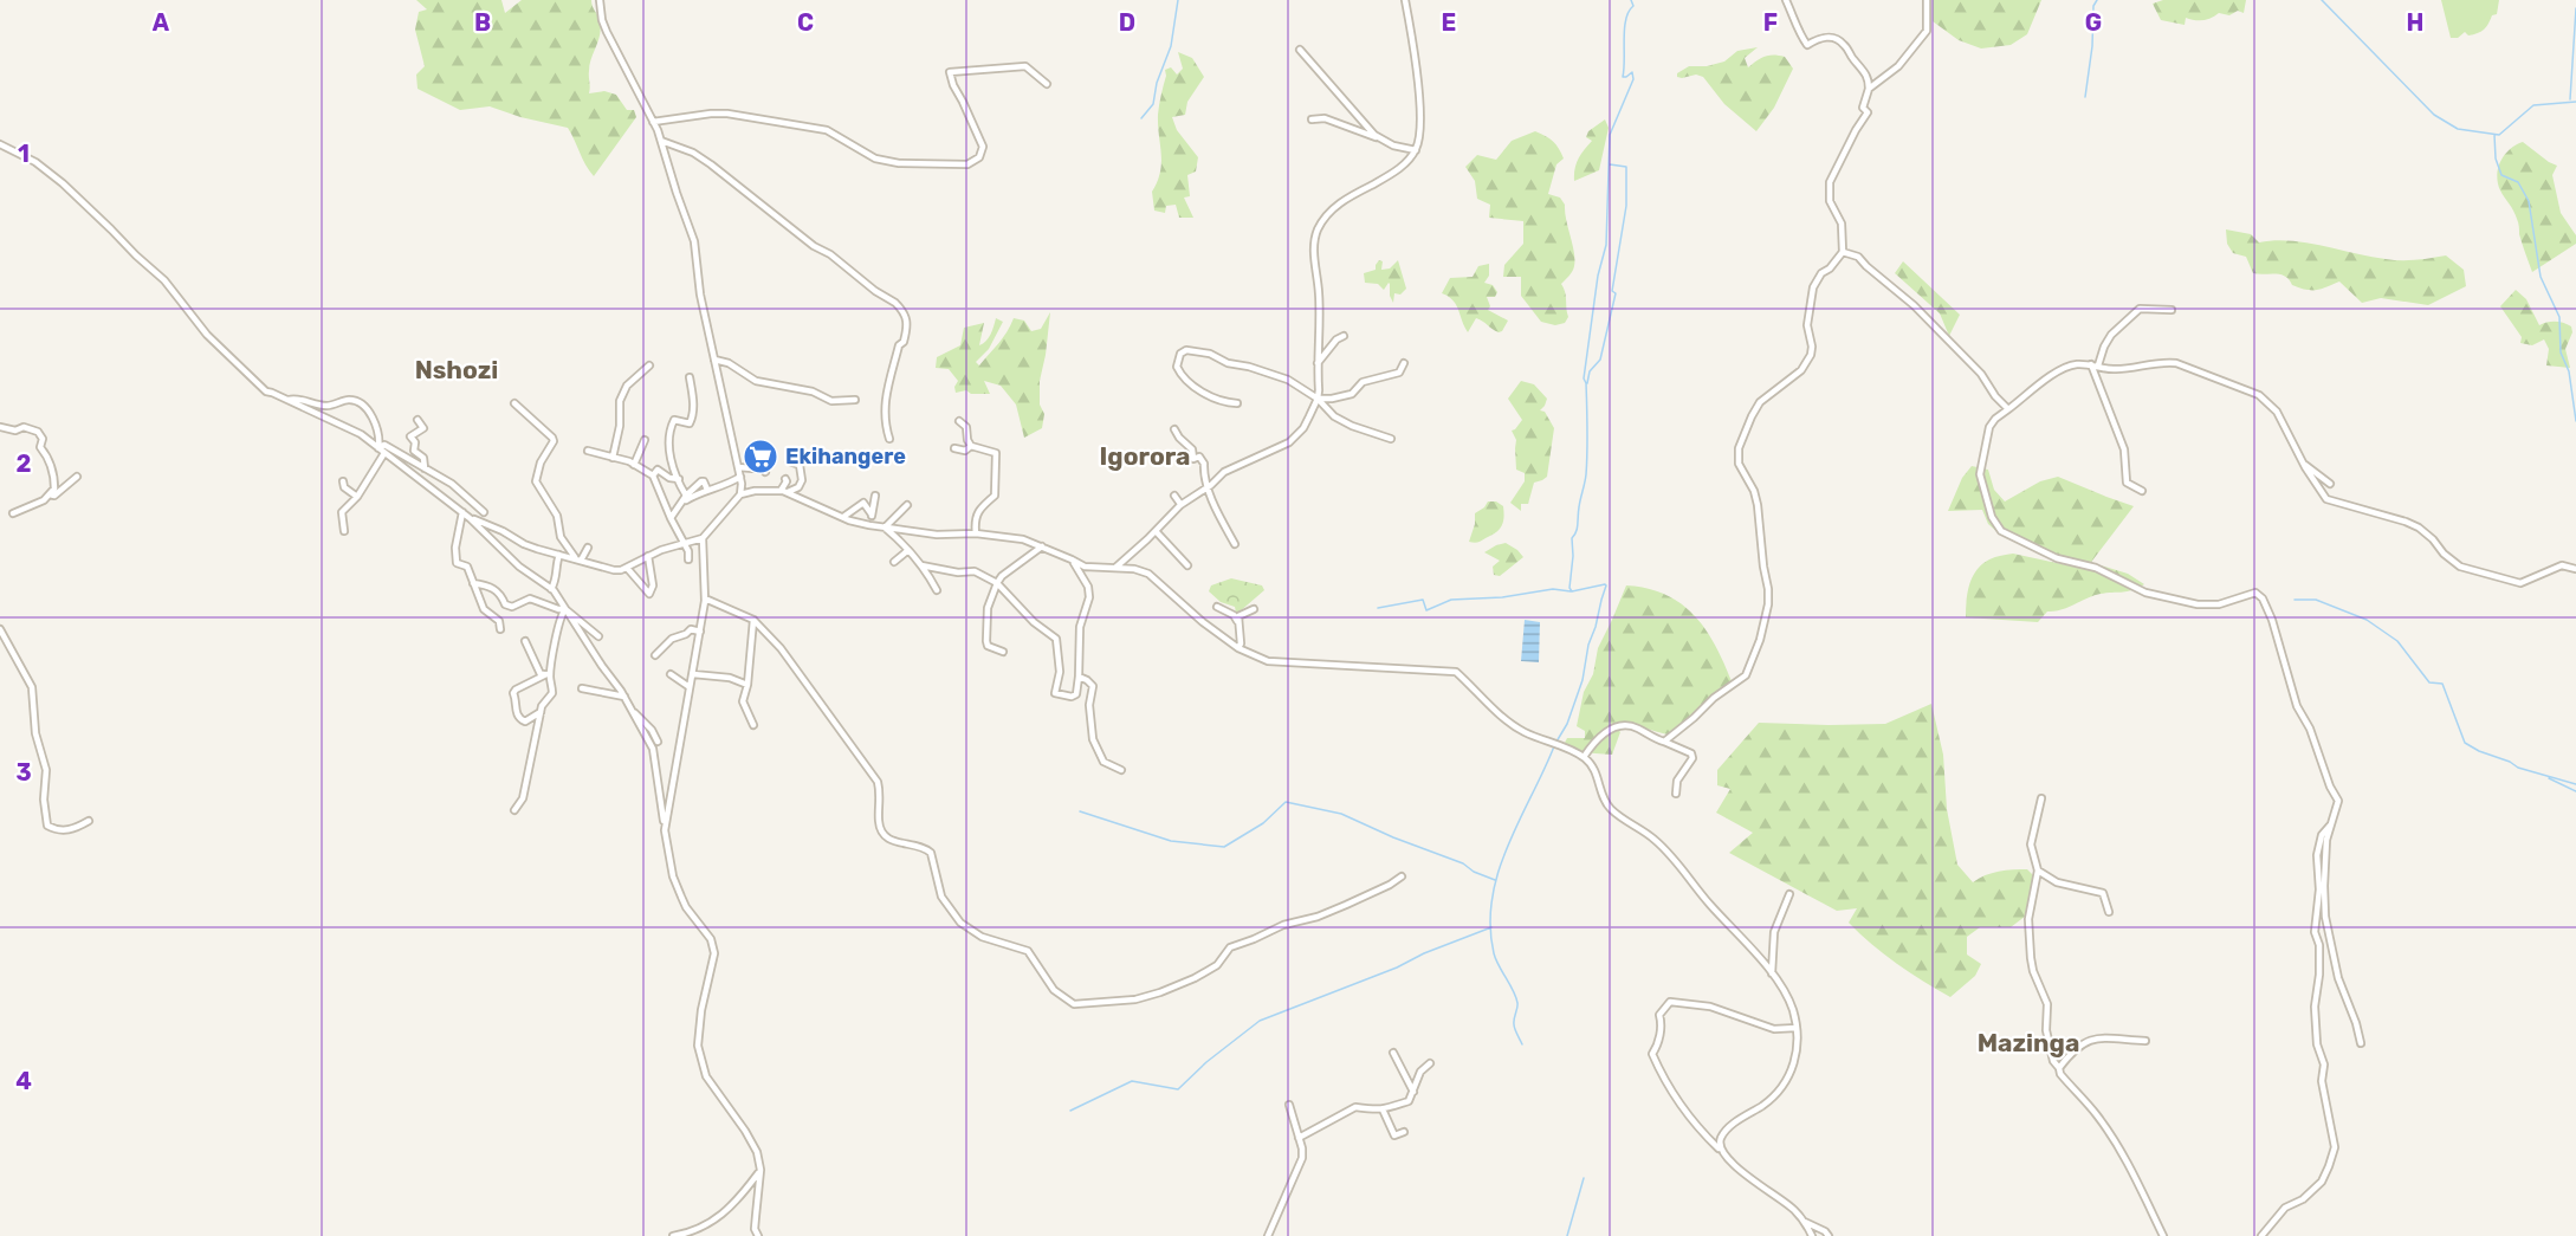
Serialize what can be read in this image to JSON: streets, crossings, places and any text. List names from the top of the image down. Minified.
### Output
{"districts":["Nshozi","Igorora","Mazinga"],"places":{"supermarket":["Ekihangere"]},"grid":{"columns":["A","B","C","D","E","F","G","H"],"rows":["1","2","3","4"]}}
